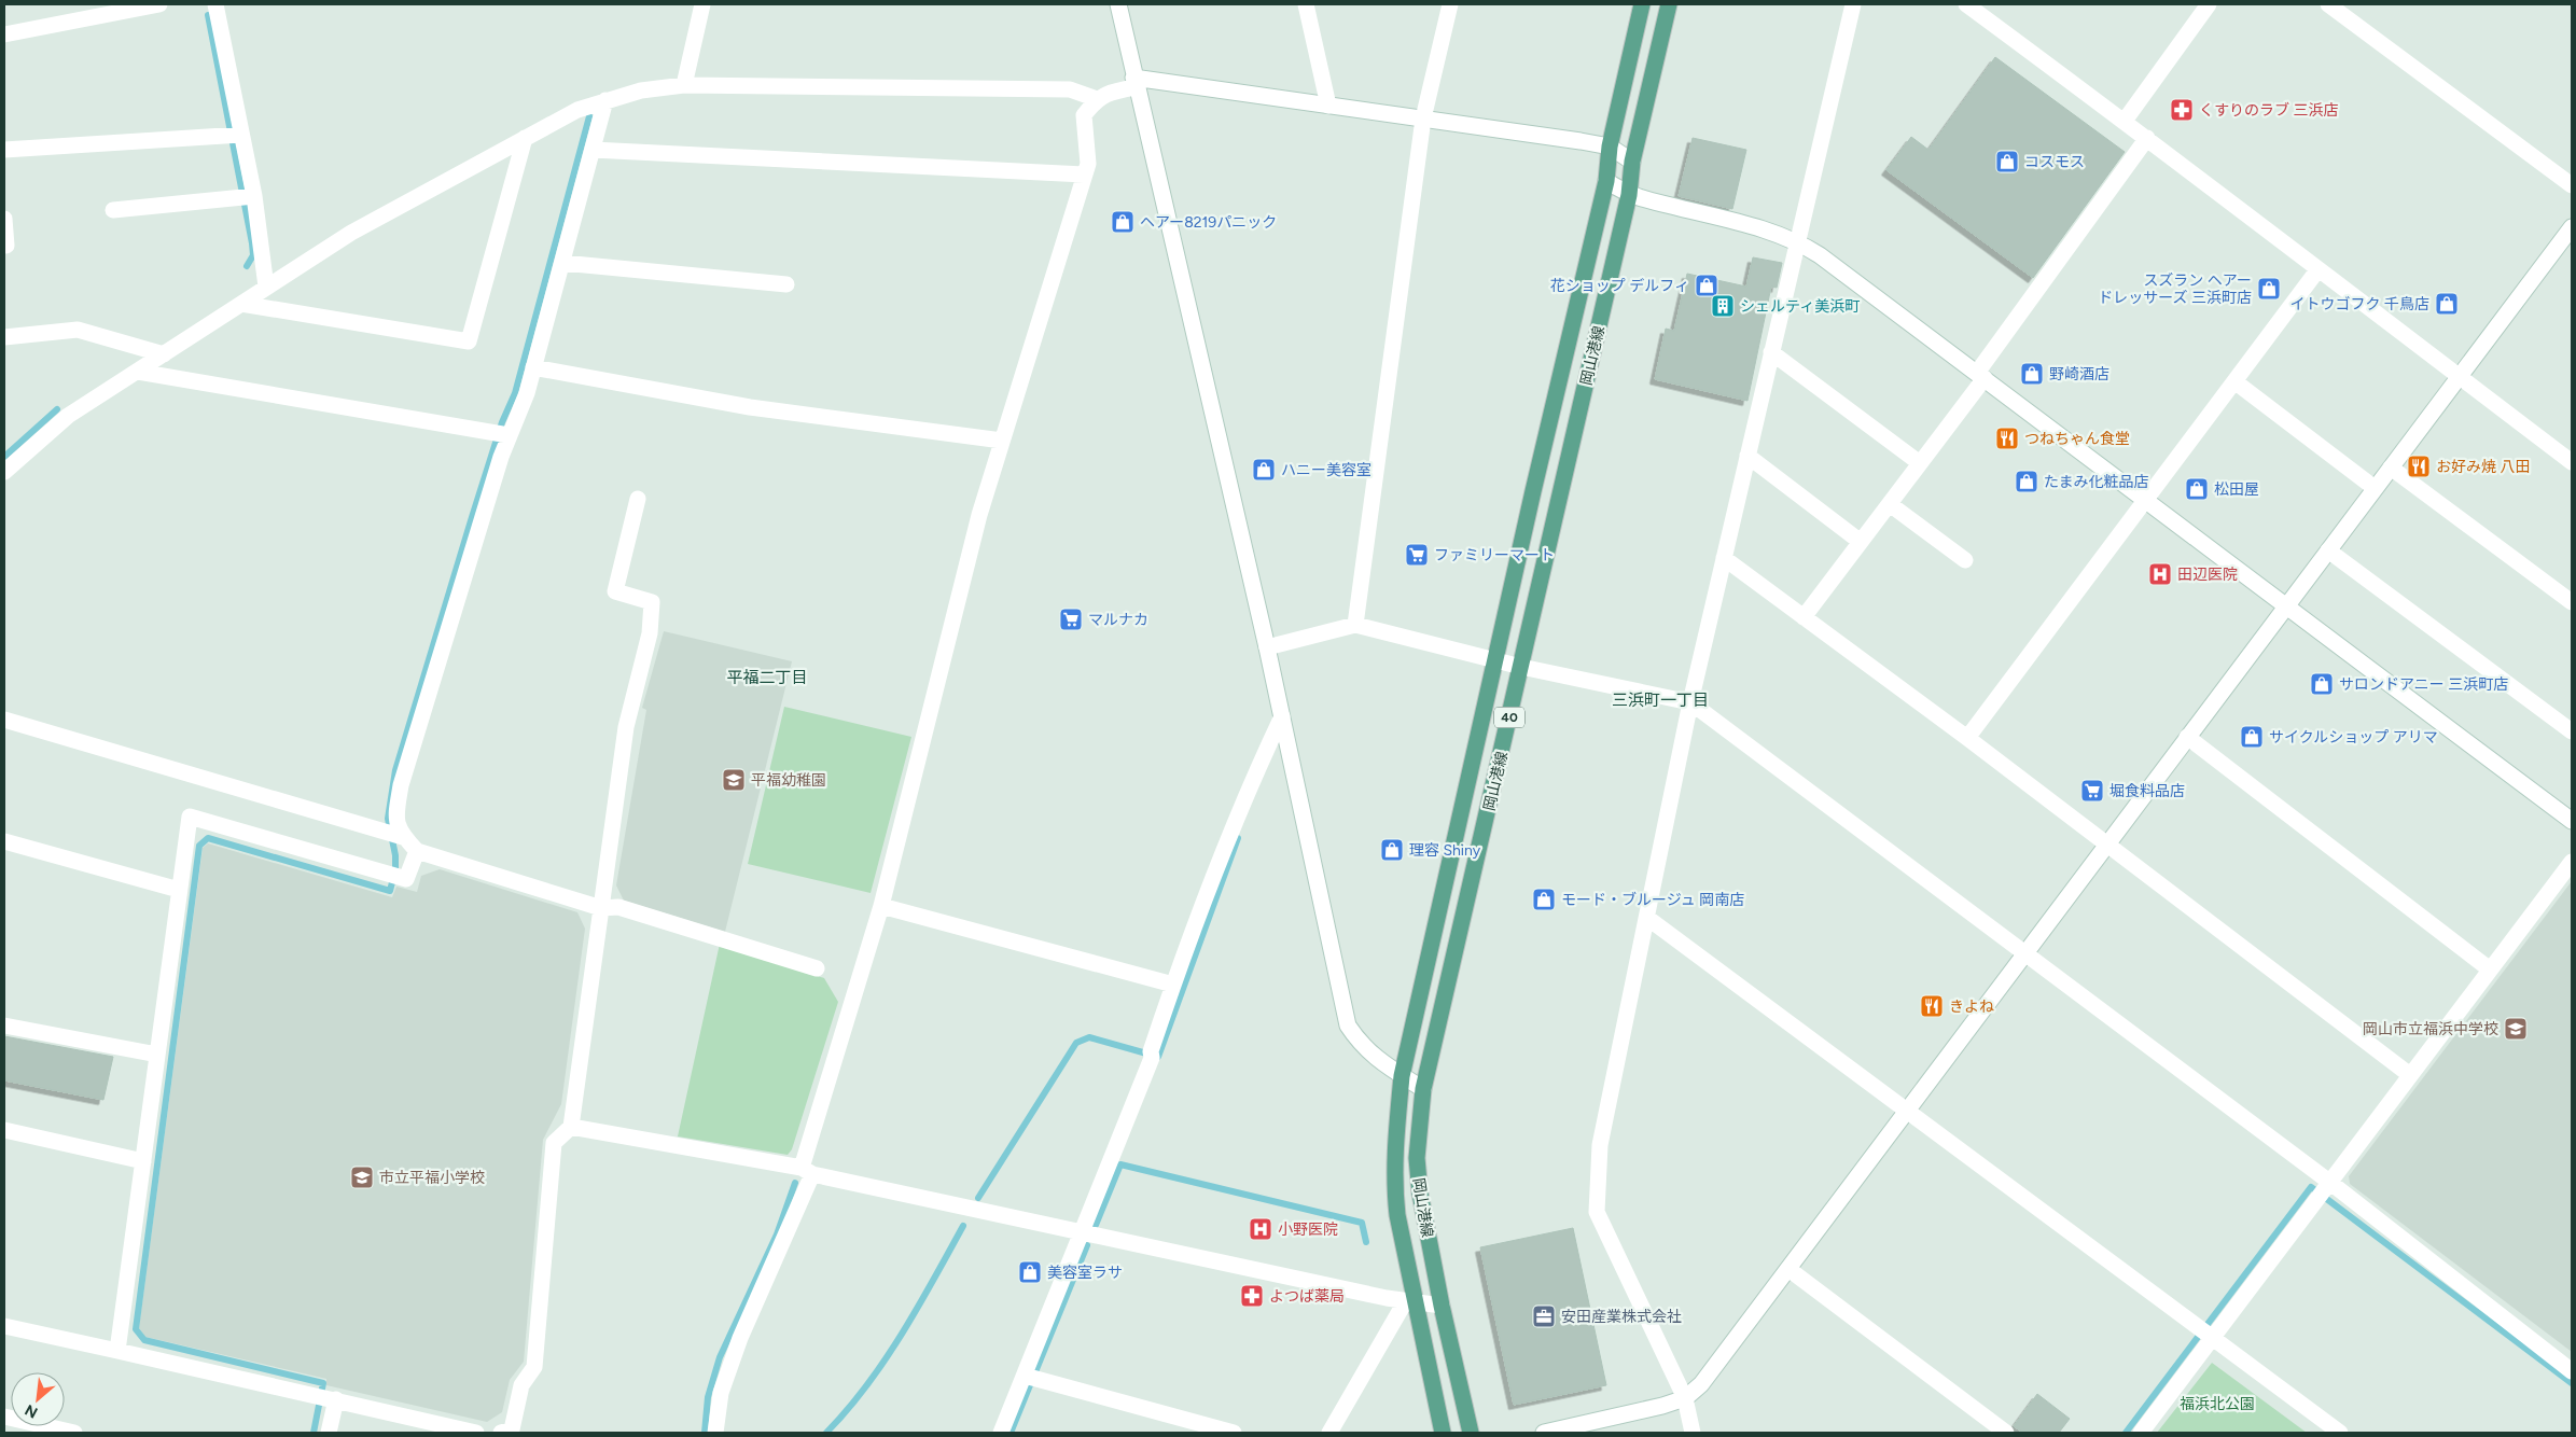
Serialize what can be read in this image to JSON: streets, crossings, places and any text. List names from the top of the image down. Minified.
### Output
{"streets":{"main road":["岡山港線","40"]},"districts":["平福二丁目","三浜町一丁目"],"parks":["福浜北公園"],"places":{"pharmacy":["くすりのラブ 三浜店","よつば薬局"],"shop":["コスモス","ヘアー8219パニック","花ショップ デルフィ","スズラン ヘアー ドレッサーズ 三浜町店","イトウゴフク 千鳥店","野崎酒店","ハニー美容室","たまみ化粧品店","松田屋","サロンドアニー 三浜町店","サイクルショップ アリマ","理容 Shiny","モード・ブルージュ 岡南店","美容室ラサ"],"building":["シェルティ美浜町"],"restaurant":["つねちゃん食堂","お好み焼 八田","きよね"],"supermarket":["ファミリーマート","マルナカ","堀食料品店"],"hospital":["田辺医院","小野医院"],"school or university":["平福幼稚園","岡山市立福浜中学校","市立平福小学校"],"office":["安田産業株式会社"]},"north":"bottom left"}
